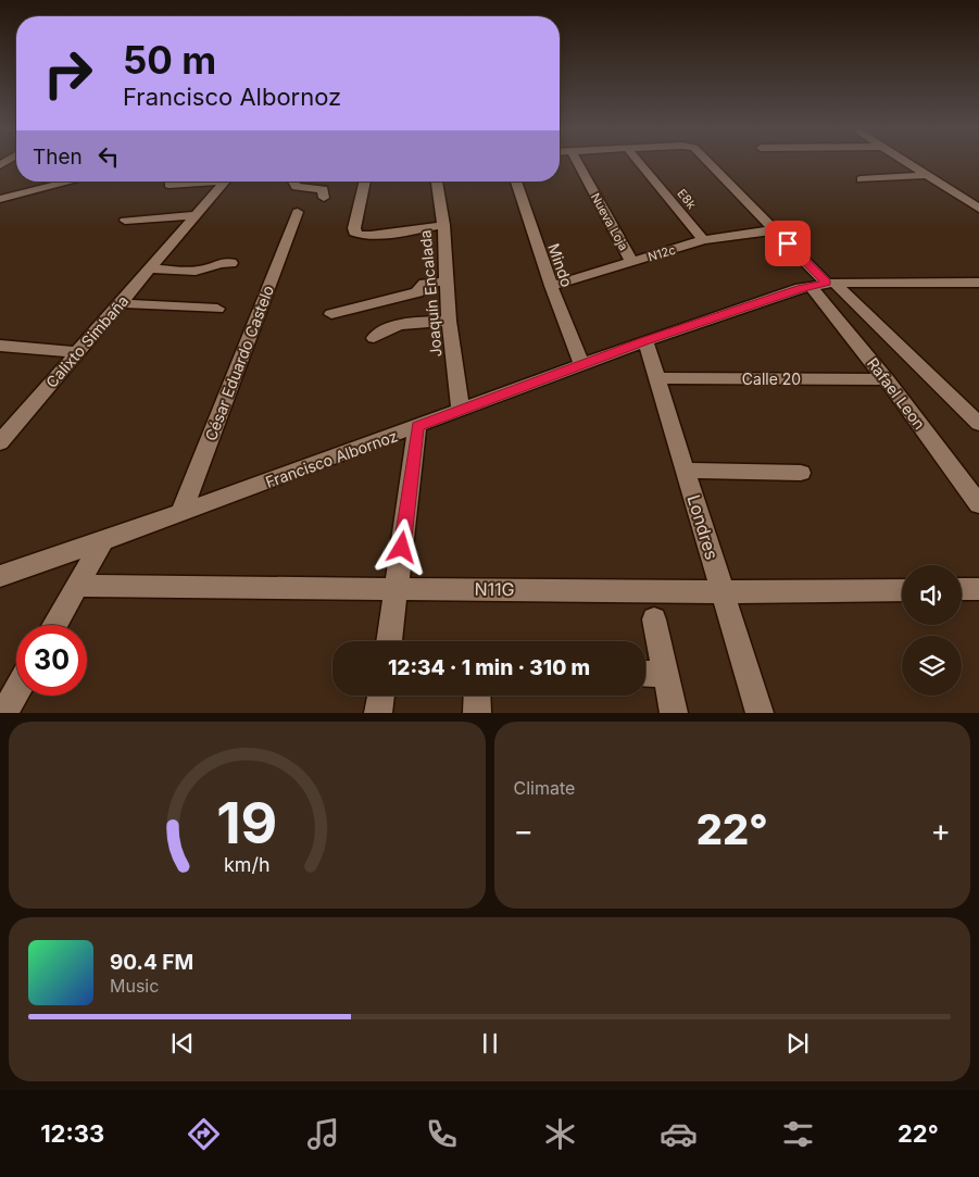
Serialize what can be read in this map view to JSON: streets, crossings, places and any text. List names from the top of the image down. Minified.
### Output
{"streets":{"street":["E8k","Nueva Loja","N12c","Mindo","Joaquín Encalada","Calixto Simbaña","César Eduardo Castelo","Calle 20","Rafael Leon","Francisco Albornoz","Londres","N11G"]},"crossings":[["E8k","N12c"],["Nueva Loja","N12c"],["N12c","Mindo"],["Mindo","Francisco Albornoz"],["Joaquín Encalada","Francisco Albornoz"],["César Eduardo Castelo","Francisco Albornoz"],["Calle 20","Rafael Leon"],["Calle 20","Londres"],["Rafael Leon","Francisco Albornoz"],["Francisco Albornoz","Londres"],["Londres","N11G"]],"page":{"turn":["50 m","Francisco Albornoz"],"then":"Then","limit":"30","trip":"12:34 · 1 min · 310 m","tile":"Climate","heat":["−","22°","+"],"song":["90.4 FM","Music"],"tabs":["12:33","22°"],"gauge":["19","km/h"]}}
